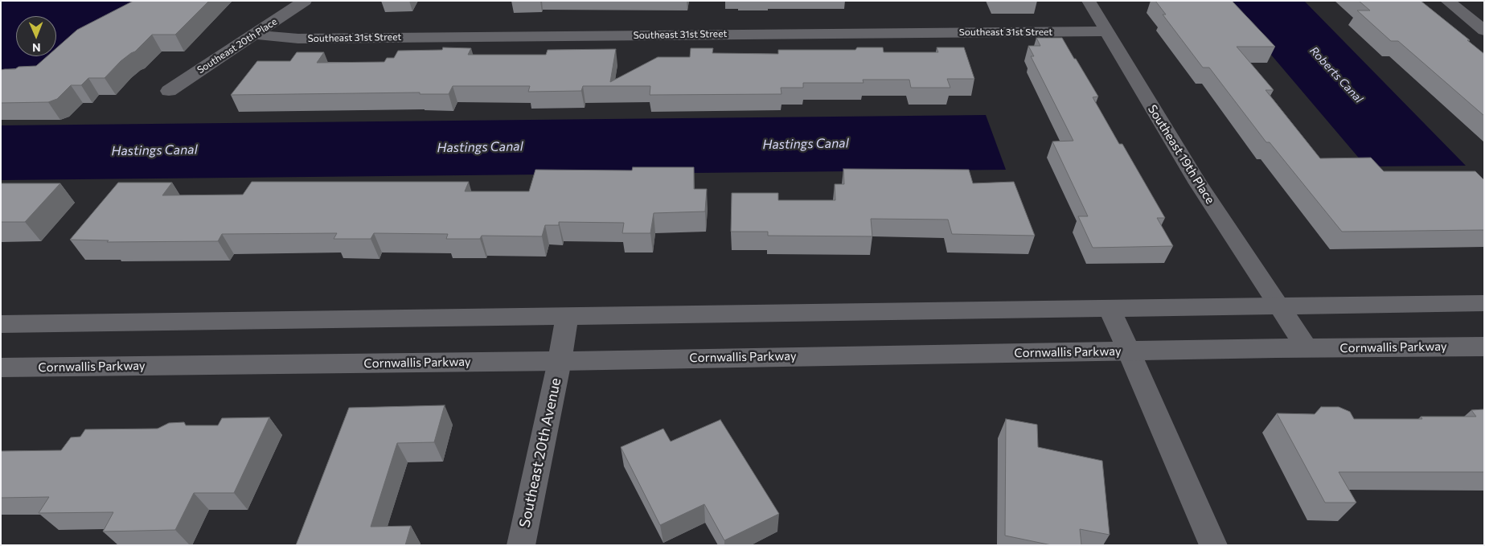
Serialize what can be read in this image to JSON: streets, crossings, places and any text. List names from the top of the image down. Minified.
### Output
{"streets":{"street":["Southeast 31st Street","Southeast 20th Place","Southeast 19th Place","Cornwallis Parkway","Southeast 20th Avenue"]},"crossings":[["Southeast 31st Street","Southeast 20th Place"],["Southeast 31st Street","Southeast 19th Place"],["Southeast 19th Place","Cornwallis Parkway"],["Cornwallis Parkway","Southeast 20th Avenue"]],"water":["Roberts Canal","Hastings Canal"],"north":"bottom"}
